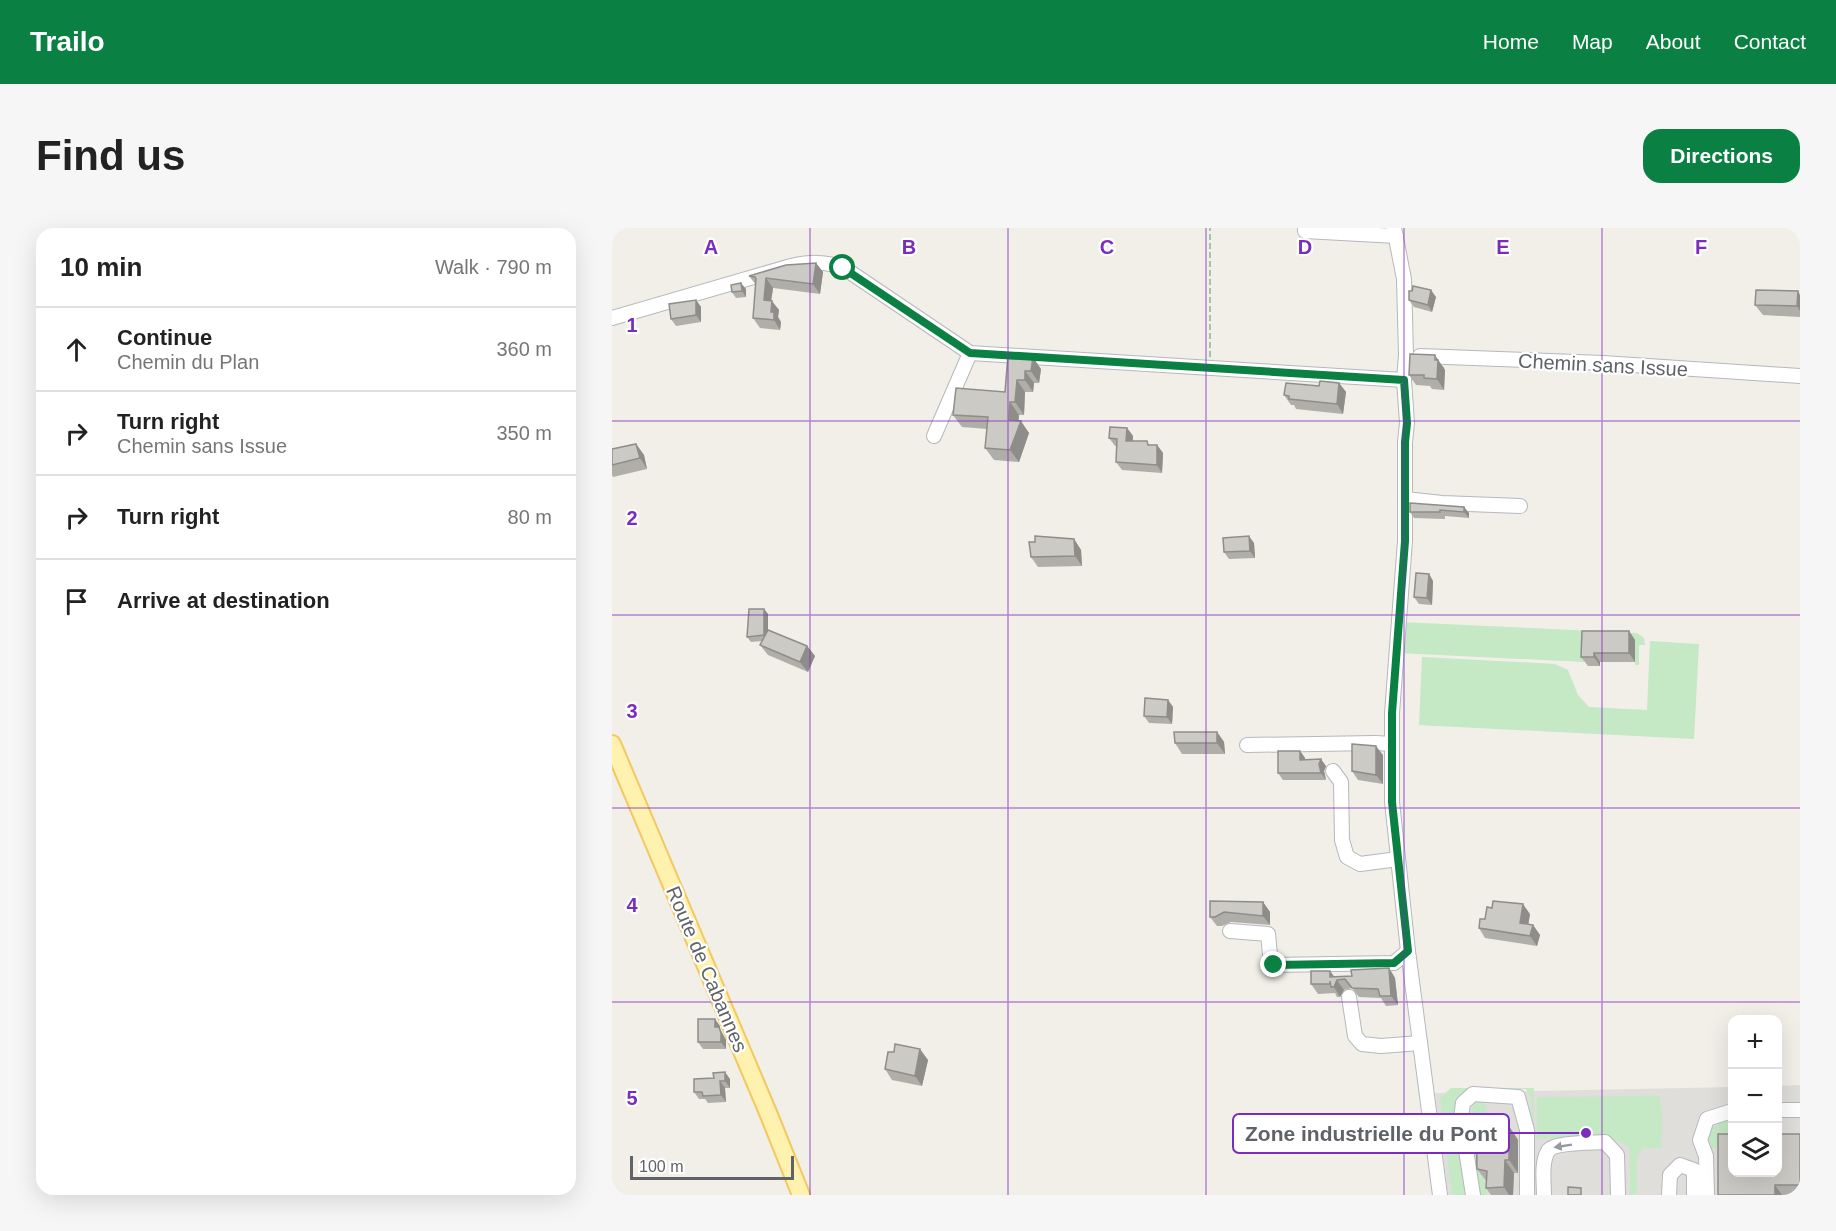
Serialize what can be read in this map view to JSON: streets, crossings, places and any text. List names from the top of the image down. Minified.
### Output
{"streets":{"main road":["Route de Cabannes"],"street":["Chemin sans Issue"]},"places":["Zone industrielle du Pont"],"scale_bar":"100 m","page":{"header":"Trailo","nav":["Home","Map","About","Contact"],"buttons":"Directions","title":"Find us","heading":["10 min","Walk · 790 m"],"list":[["Continue","Chemin du Plan","360 m"],["Turn right","Chemin sans Issue","350 m"],["Turn right","80 m"],"Arrive at destination"],"map_buttons":["+","−"],"scale":"100 m"},"grid":{"columns":["A","B","C","D","E","F"],"rows":["1","2","3","4","5"]}}
